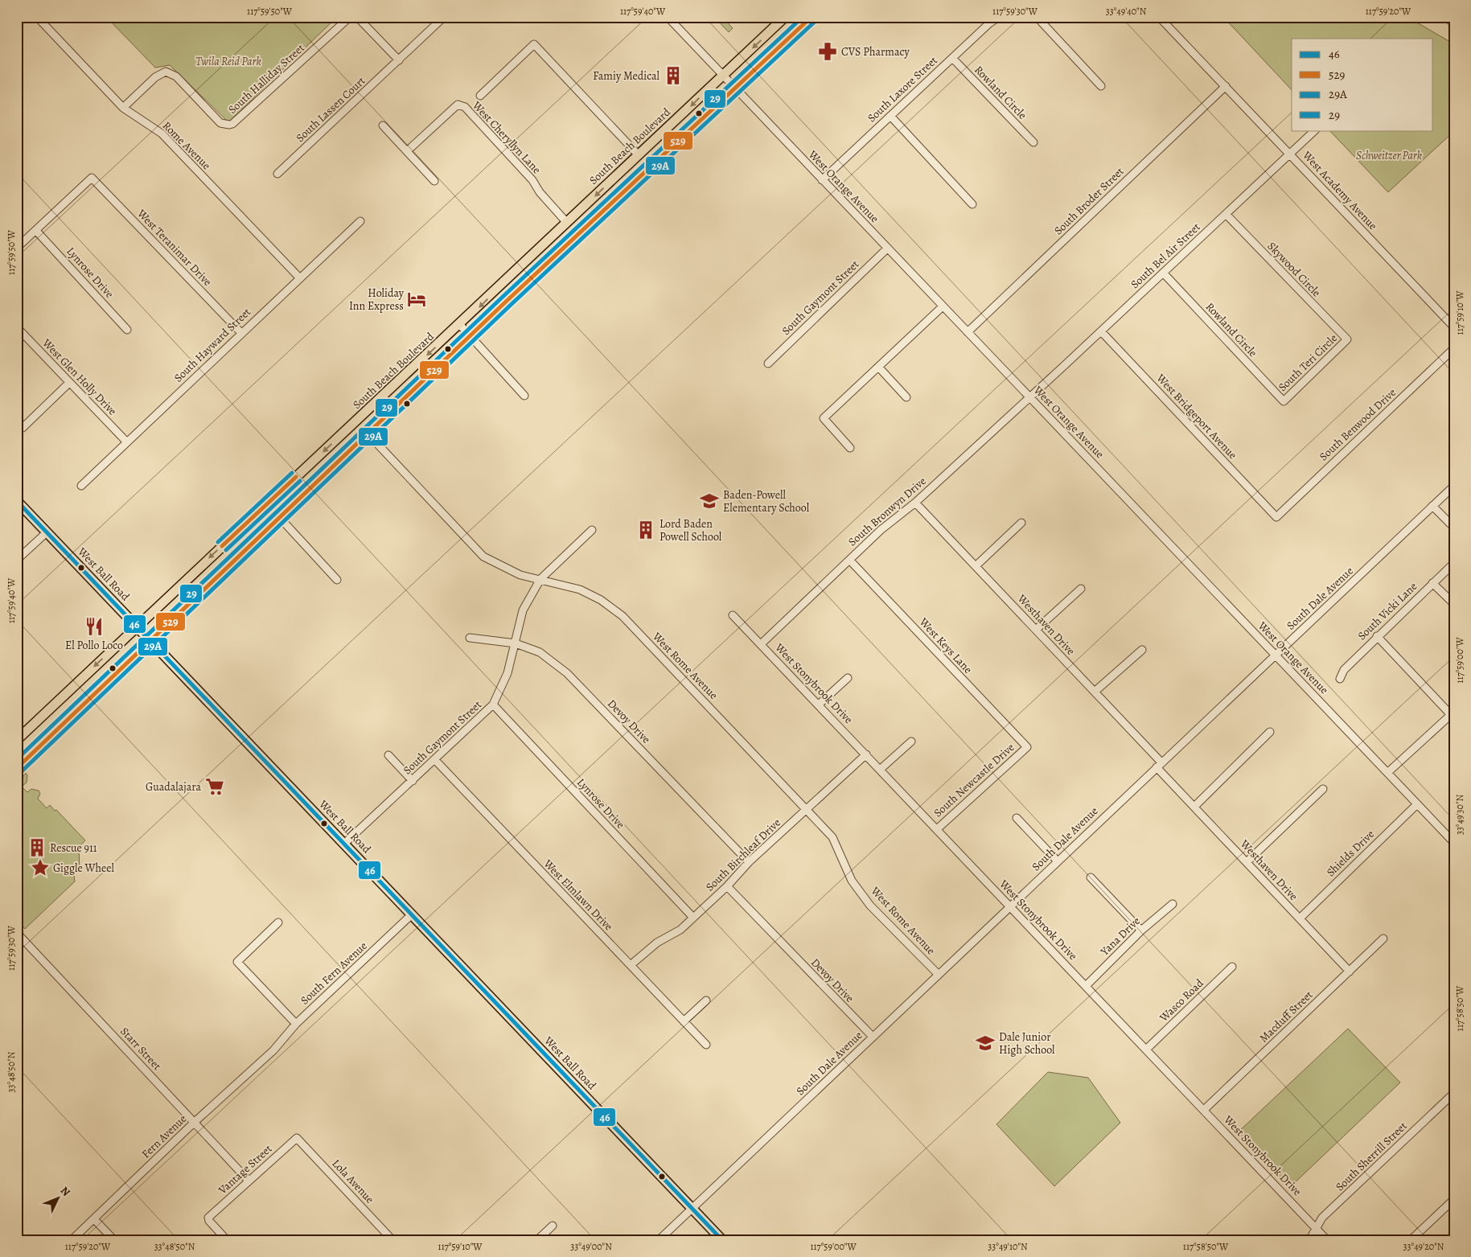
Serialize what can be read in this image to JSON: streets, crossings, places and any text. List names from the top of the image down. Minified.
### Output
{"streets":{"main road":["South Beach Boulevard","West Ball Road"],"street":["South Halliday Street","South Laxore Street","Rowland Circle","South Lassen Court","West Cheryllyn Lane","Rome Avenue","West Orange Avenue","West Academy Avenue","South Broder Street","West Teranimar Drive","South Bel Air Street","Skywood Circle","Lynrose Drive","South Gaymont Street","South Hayward Street","South Teri Circle","West Glen Holly Drive","West Bridgeport Avenue","South Benwood Drive","South Bronwyn Drive","South Dale Avenue","South Vicki Lane","Westhaven Drive","West Keys Lane","West Rome Avenue","West Stonybrook Drive","Devoy Drive","South Newcastle Drive","Shields Drive","South Birchleaf Drive","West Elmlawn Drive","Yana Drive","South Fern Avenue","Wasco Road","Macduff Street","Starr Street","Fern Avenue","South Sherrill Street","Vantage Street","Lola Avenue"]},"crossings":[["South Halliday Street","Rome Avenue"],["South Laxore Street","Rowland Circle"],["South Laxore Street","West Orange Avenue"],["Rowland Circle","South Bel Air Street"],["Rowland Circle","South Teri Circle"],["West Cheryllyn Lane","South Beach Boulevard"],["Rome Avenue","South Hayward Street"],["South Beach Boulevard","West Orange Avenue"],["South Beach Boulevard","West Ball Road"],["West Orange Avenue","South Broder Street"],["West Orange Avenue","South Bel Air Street"],["West Orange Avenue","South Gaymont Street"],["West Orange Avenue","South Bronwyn Drive"],["West Orange Avenue","South Dale Avenue"],["West Orange Avenue","Shields Drive"],["West Academy Avenue","South Broder Street"],["West Academy Avenue","South Bel Air Street"],["West Teranimar Drive","Lynrose Drive"],["West Teranimar Drive","South Hayward Street"],["South Bel Air Street","Skywood Circle"],["South Bel Air Street","West Bridgeport Avenue"],["South Bel Air Street","South Bronwyn Drive"],["Skywood Circle","South Teri Circle"],["Lynrose Drive","South Gaymont Street"],["Lynrose Drive","South Birchleaf Drive"],["South Gaymont Street","West Ball Road"],["South Gaymont Street","West Rome Avenue"],["South Gaymont Street","Devoy Drive"],["South Gaymont Street","West Elmlawn Drive"],["South Hayward Street","West Glen Holly Drive"],["West Bridgeport Avenue","South Benwood Drive"],["South Bronwyn Drive","Westhaven Drive"],["South Bronwyn Drive","West Keys Lane"],["South Bronwyn Drive","West Stonybrook Drive"],["West Ball Road","South Dale Avenue"],["West Ball Road","South Fern Avenue"],["South Dale Avenue","Westhaven Drive"],["South Dale Avenue","West Rome Avenue"],["South Dale Avenue","West Stonybrook Drive"],["South Dale Avenue","Devoy Drive"],["Westhaven Drive","Shields Drive"],["Westhaven Drive","Macduff Street"],["West Keys Lane","South Newcastle Drive"],["West Rome Avenue","South Birchleaf Drive"],["West Stonybrook Drive","South Newcastle Drive"],["West Stonybrook Drive","South Birchleaf Drive"],["West Stonybrook Drive","Yana Drive"],["West Stonybrook Drive","Wasco Road"],["West Stonybrook Drive","Macduff Street"],["West Stonybrook Drive","South Sherrill Street"],["Devoy Drive","South Birchleaf Drive"],["South Birchleaf Drive","West Elmlawn Drive"],["South Fern Avenue","Fern Avenue"],["Starr Street","Fern Avenue"],["Starr Street","Vantage Street"],["Vantage Street","Lola Avenue"]],"parks":["Twila Reid Park","Schweitzer Park"],"places":{"pharmacy":["CVS Pharmacy"],"building":["Famiy Medical","Lord Baden Powell School","Rescue 911"],"hotel":["Holiday Inn Express"],"school or university":["Baden-Powell Elementary School","Dale Junior High School"],"restaurant":["El Pollo Loco"],"supermarket":["Guadalajara"],"place":["Giggle Wheel"]},"lines":["transit line 529","transit line 29","transit line 29A","transit line 46"],"legend":["46","529","29A","29"],"north":"top right","coordinates":["117°59'50\"W","117°59'40\"W","117°59'30\"W","33°49'40\"N","117°59'20\"W","117°59'10\"W","117°59'00\"W","33°49'30\"N","117°58'50\"W","33°48'50\"N","33°49'00\"N","33°49'10\"N","33°49'20\"N"]}
